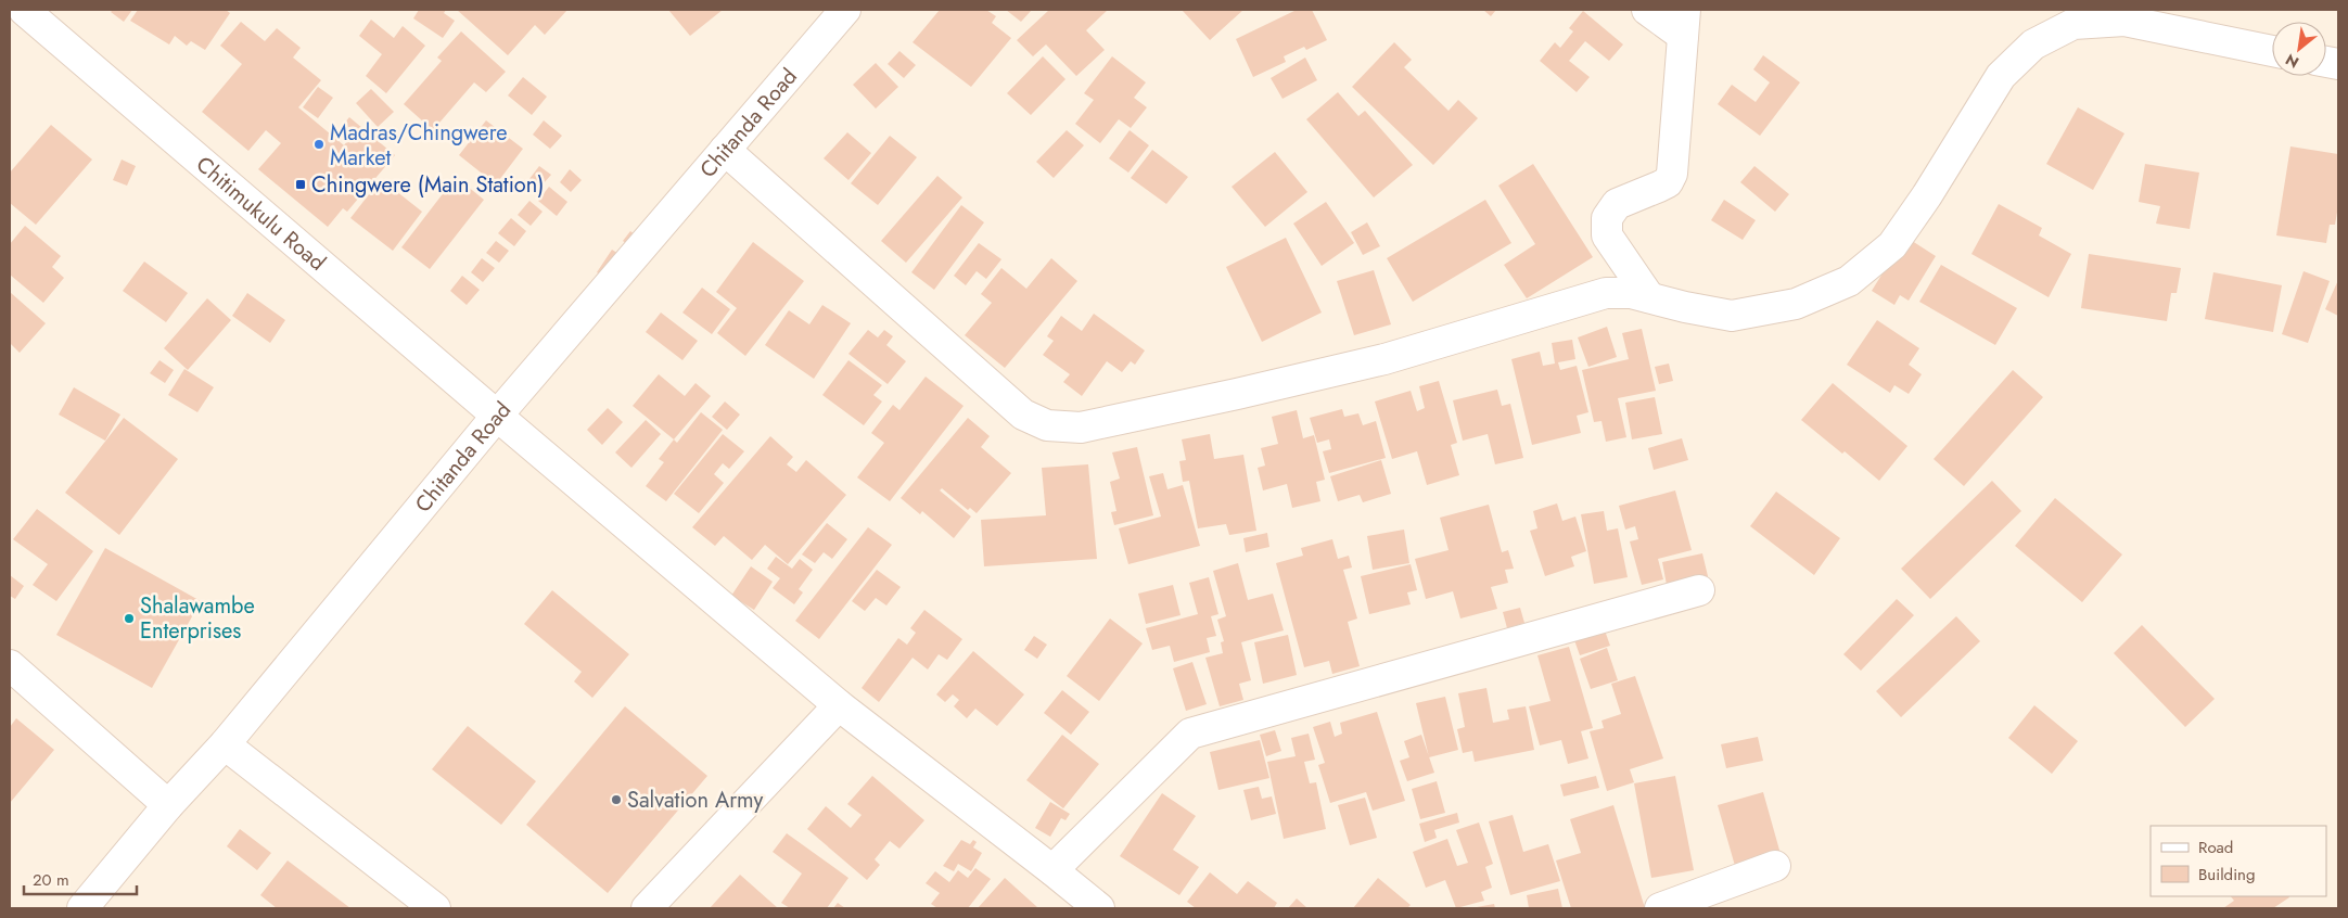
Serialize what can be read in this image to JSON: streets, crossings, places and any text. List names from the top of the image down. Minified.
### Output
{"streets":{"street":["Chitanda Road","Chitimukulu Road"]},"crossings":[["Chitanda Road","Chitimukulu Road"]],"places":{"other":["Madras/Chingwere Market","Shalawambe Enterprises","Salvation Army"],"transit":["Chingwere (Main Station)"]},"legend":["Road","Building"],"scale_bar":"20 m","north":"bottom left"}
